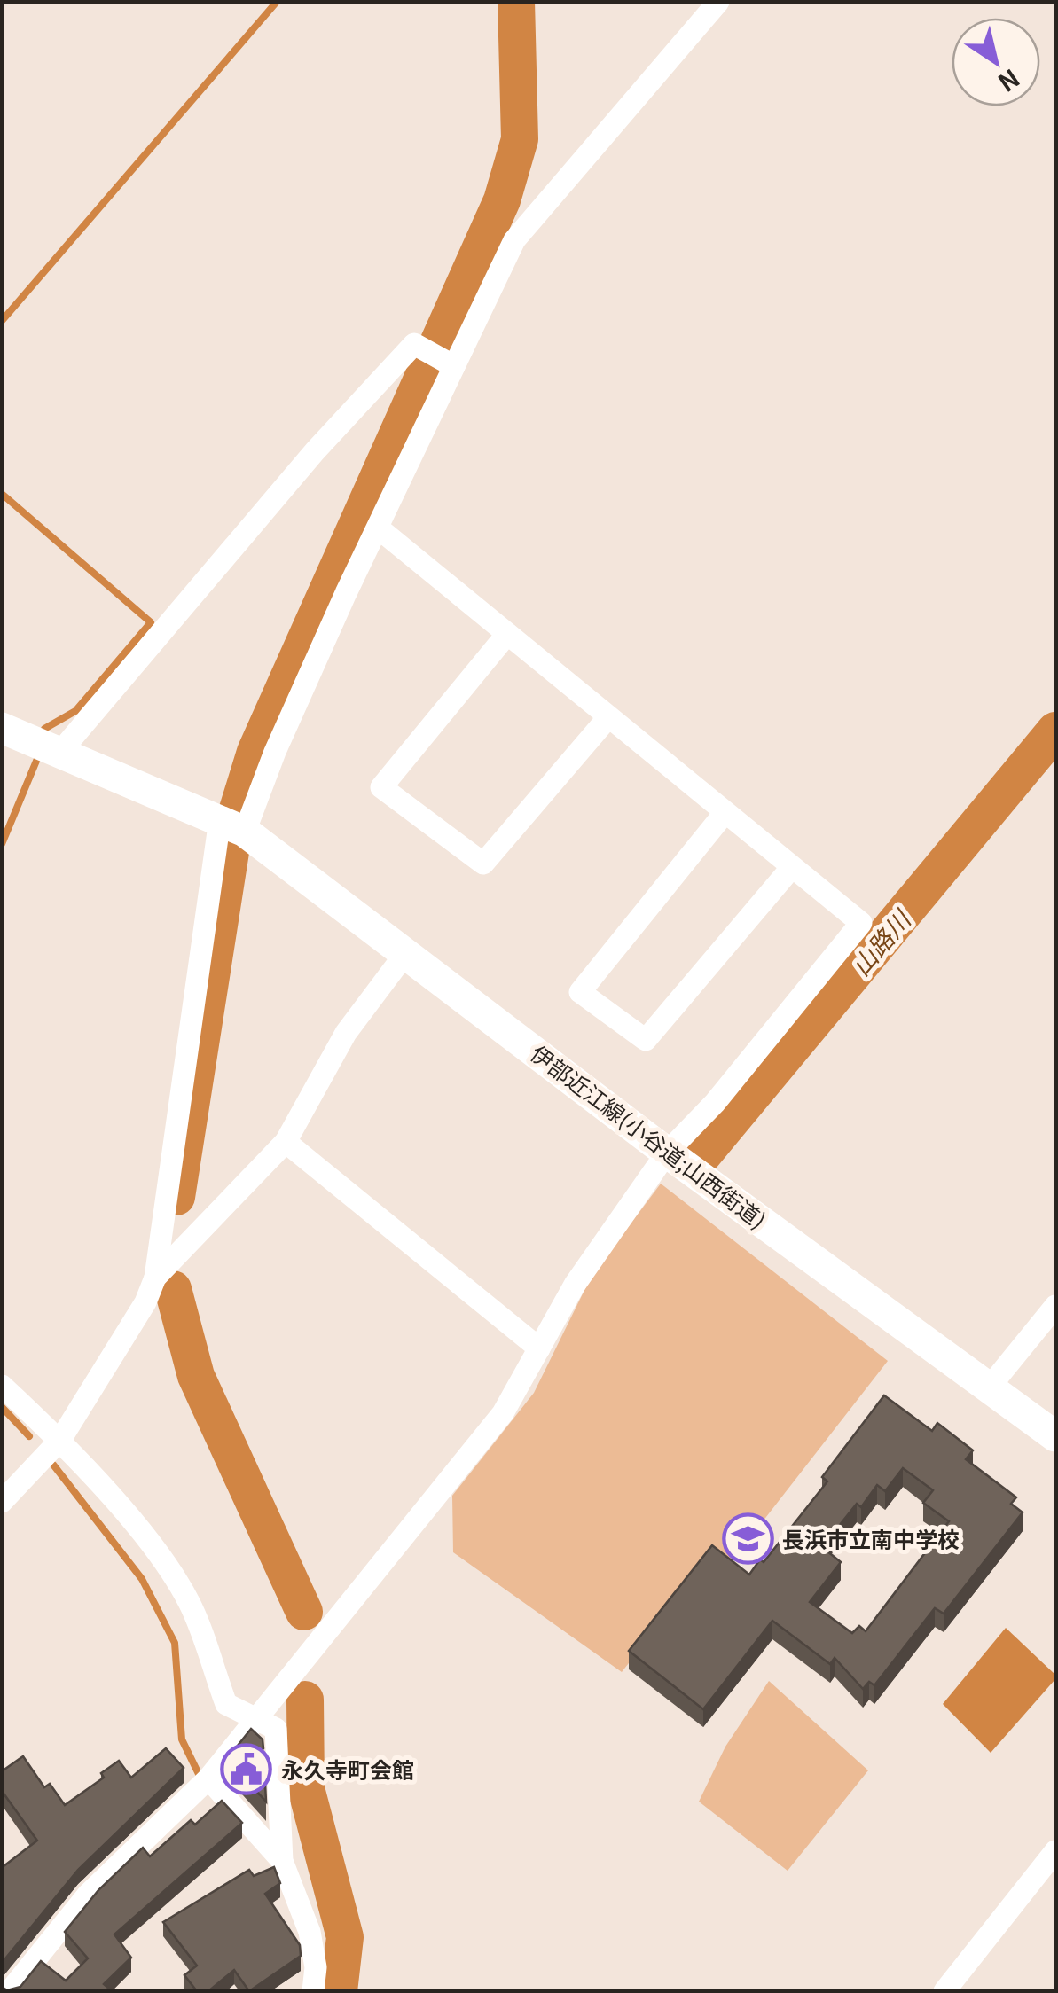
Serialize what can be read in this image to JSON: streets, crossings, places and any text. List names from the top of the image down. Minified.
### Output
{"streets":{"main road":["伊部近江線(小谷道;山西街道)"]},"water":["山路川"],"places":{"school or university":["長浜市立南中学校"],"public building":["永久寺町会館"]},"north":"bottom right"}
